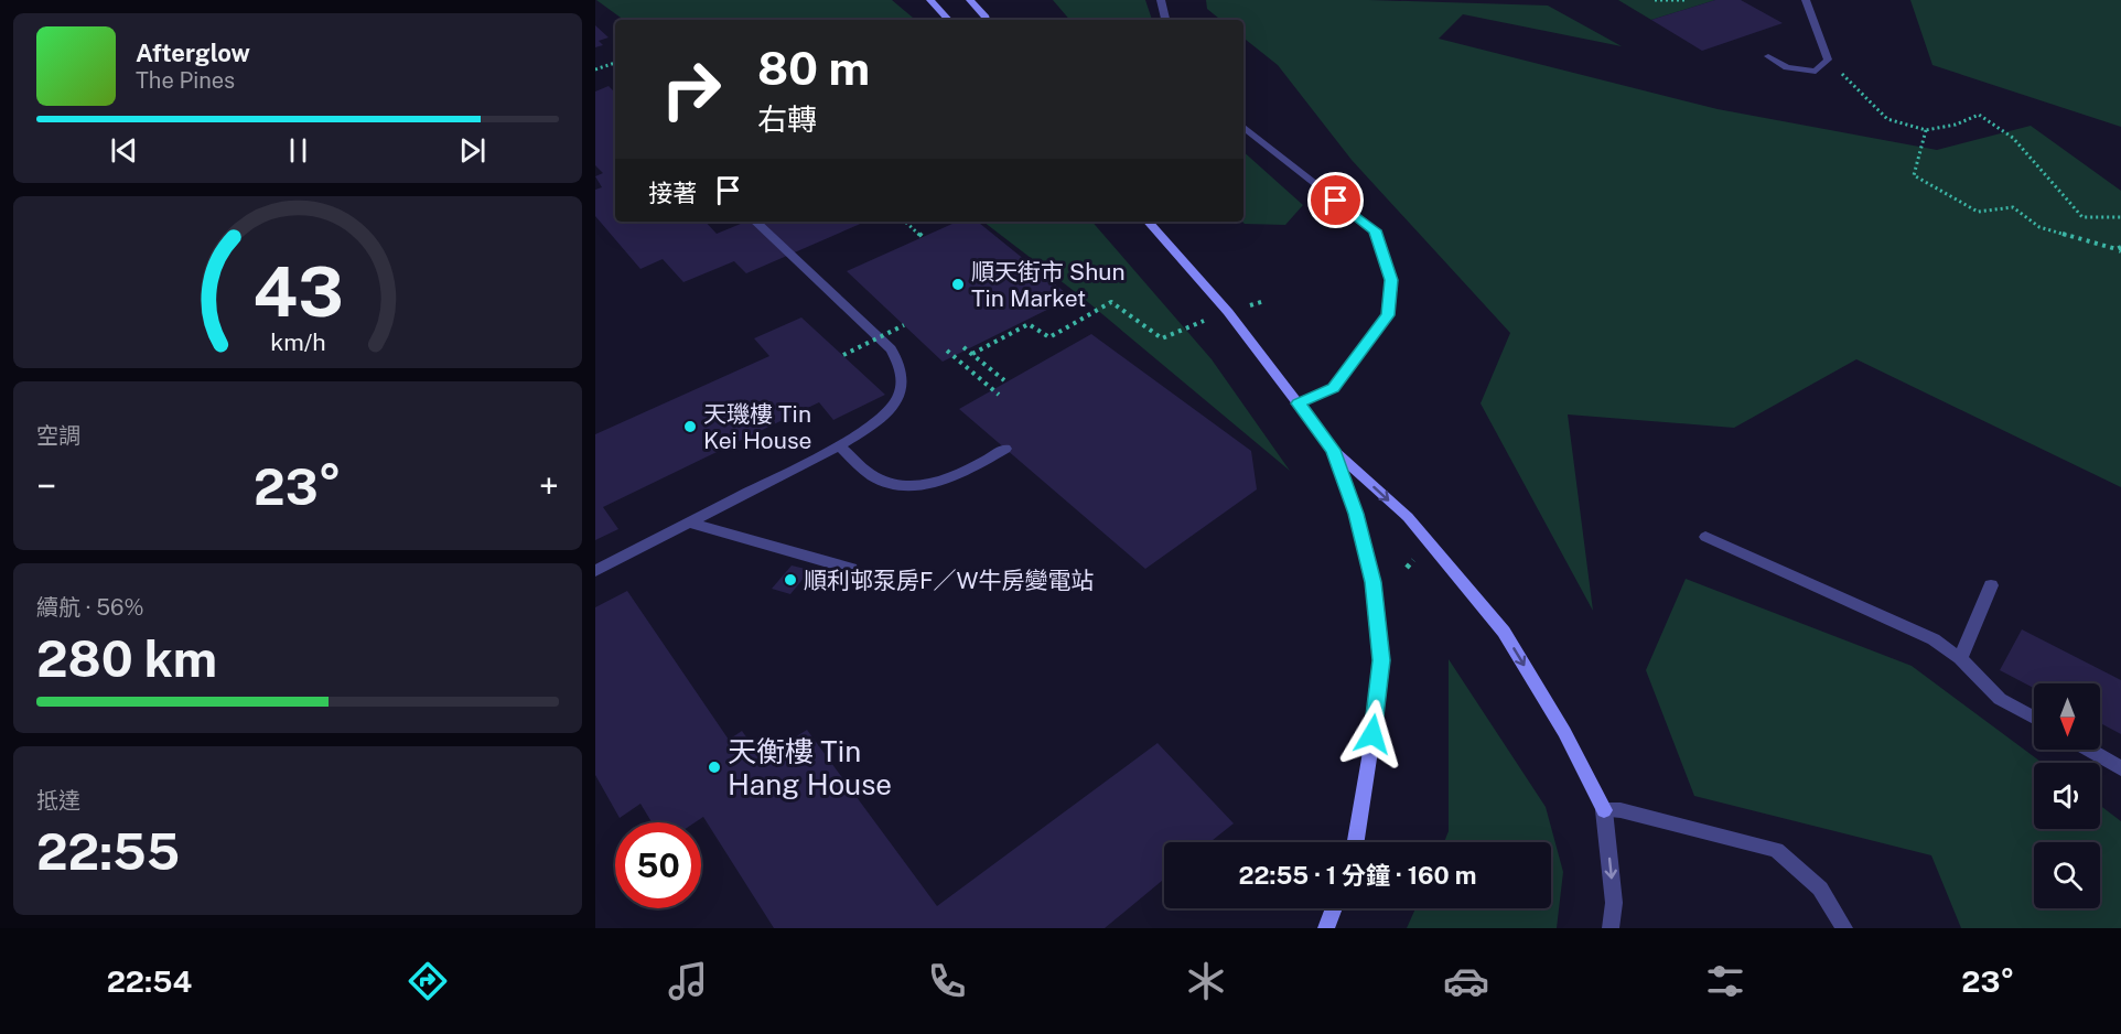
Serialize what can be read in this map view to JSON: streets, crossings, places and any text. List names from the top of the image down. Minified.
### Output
{"places":["順天街市 Shun Tin Market","天璣樓 Tin Kei House","順利邨泵房F／W牛房變電站","天衡樓 Tin Hang House"],"north":"bottom","page":{"turn":["80 m","右轉"],"song":["Afterglow","The Pines"],"then":"接著","tile":["空調",["續航 · 56%","280 km"],["抵達","22:55"]],"heat":["−","23°","+"],"limit":"50","trip":"22:55 · 1 分鐘 · 160 m","tabs":["22:54","23°"],"gauge":["43","km/h"]}}
